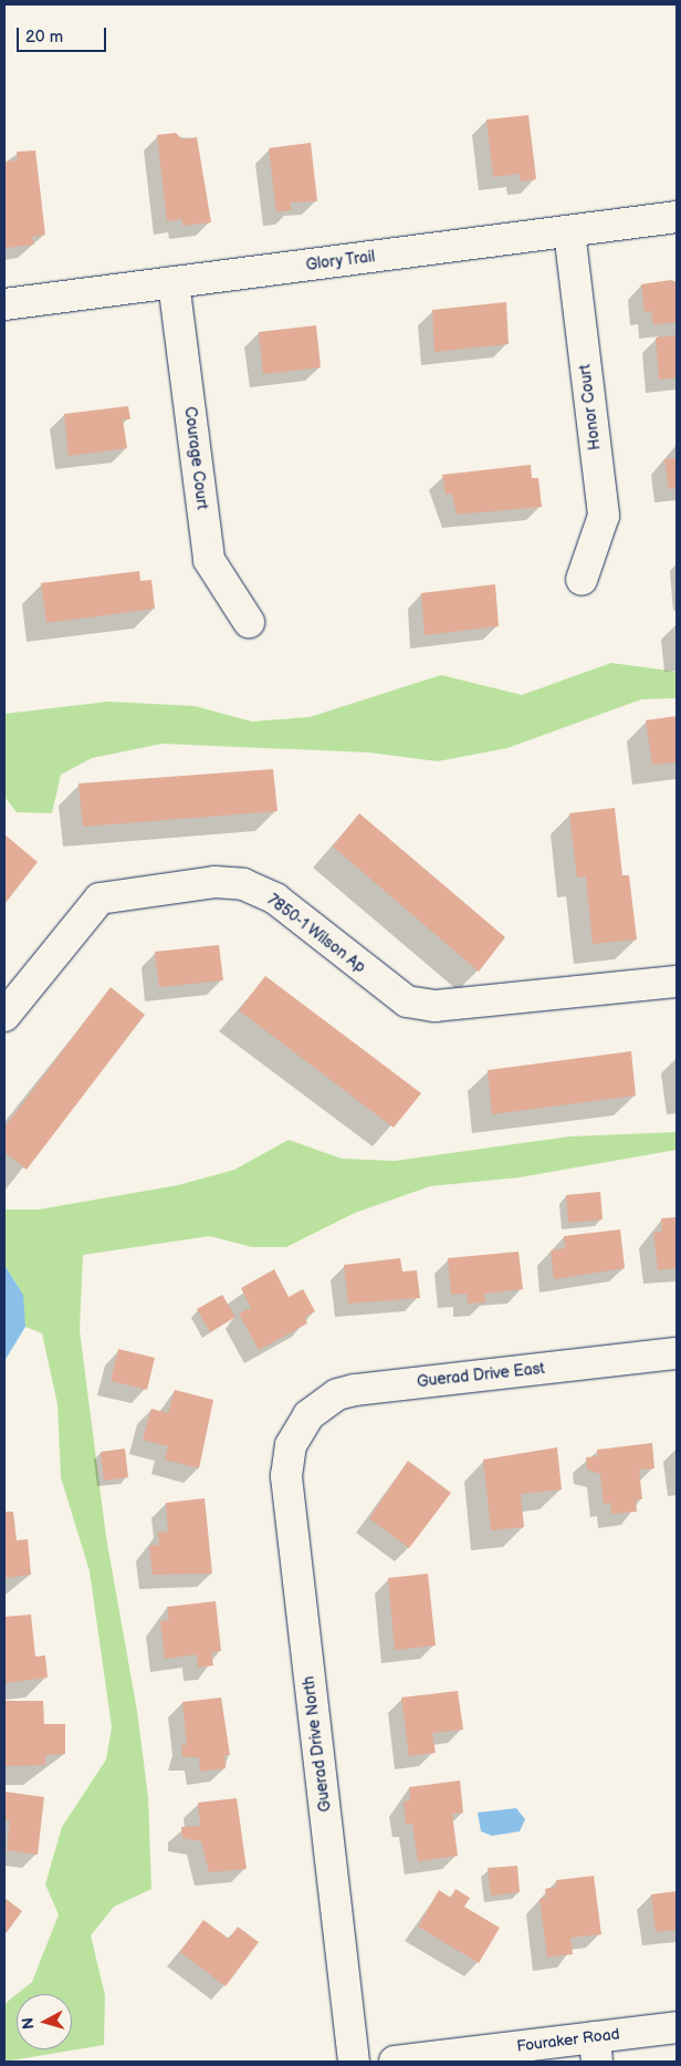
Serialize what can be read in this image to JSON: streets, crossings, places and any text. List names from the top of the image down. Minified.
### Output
{"streets":{"street":["Glory Trail","Honor Court","Courage Court","7850-1 Wilson Ap","Guerad Drive East","Guerad Drive North","Fouraker Road"]},"crossings":[["Glory Trail","Honor Court"],["Glory Trail","Courage Court"],["Guerad Drive East","Guerad Drive North"]],"scale_bar":"20 m","north":"left"}
